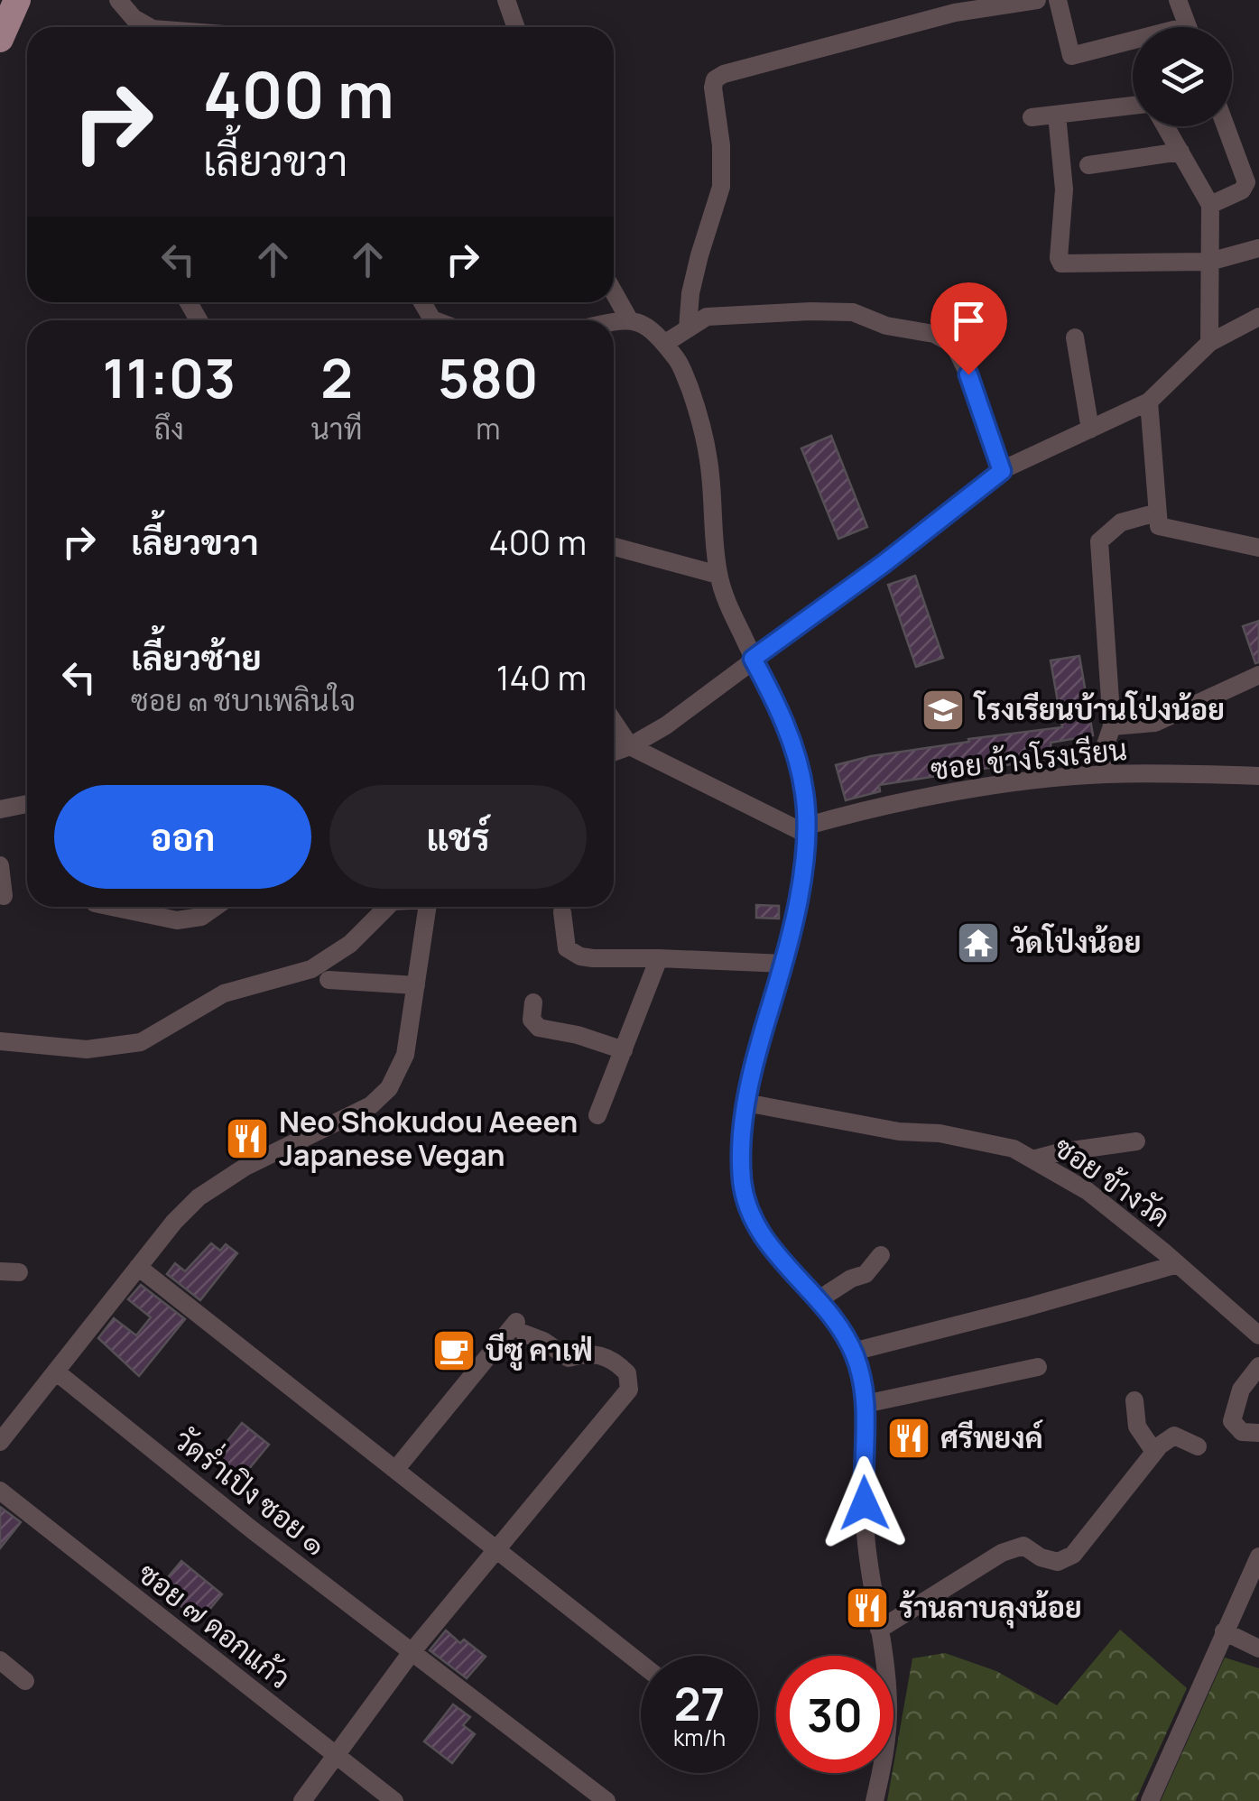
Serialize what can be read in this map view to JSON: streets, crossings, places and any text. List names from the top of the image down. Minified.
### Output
{"streets":{"street":["ซอย ข้างโรงเรียน","ซอย ข้างวัด","วัดร่ำเปิง ซอย ๑","ซอย ๗ ดอกแก้ว"]},"places":{"school or university":["โรงเรียนบ้านโป่งน้อย"],"temple":["วัดโป่งน้อย"],"restaurant":["Neo Shokudou Aeeen Japanese Vegan","ศรีพยงค์","ร้านลาบลุงน้อย"],"cafe":["บีซู คาเฟ่"]},"page":{"turn":["400 m","เลี้ยวขวา"],"eta":["11:03","ถึง","2","นาที","580","m"],"list":[{"name":"เลี้ยวขวา","value":"400 m"},{"name":"เลี้ยวซ้าย","note":"ซอย ๓ ชบาเพลินใจ","value":"140 m"}],"buttons":["ออก","แชร์"],"speed":"27 km/h","limit":"30"}}
